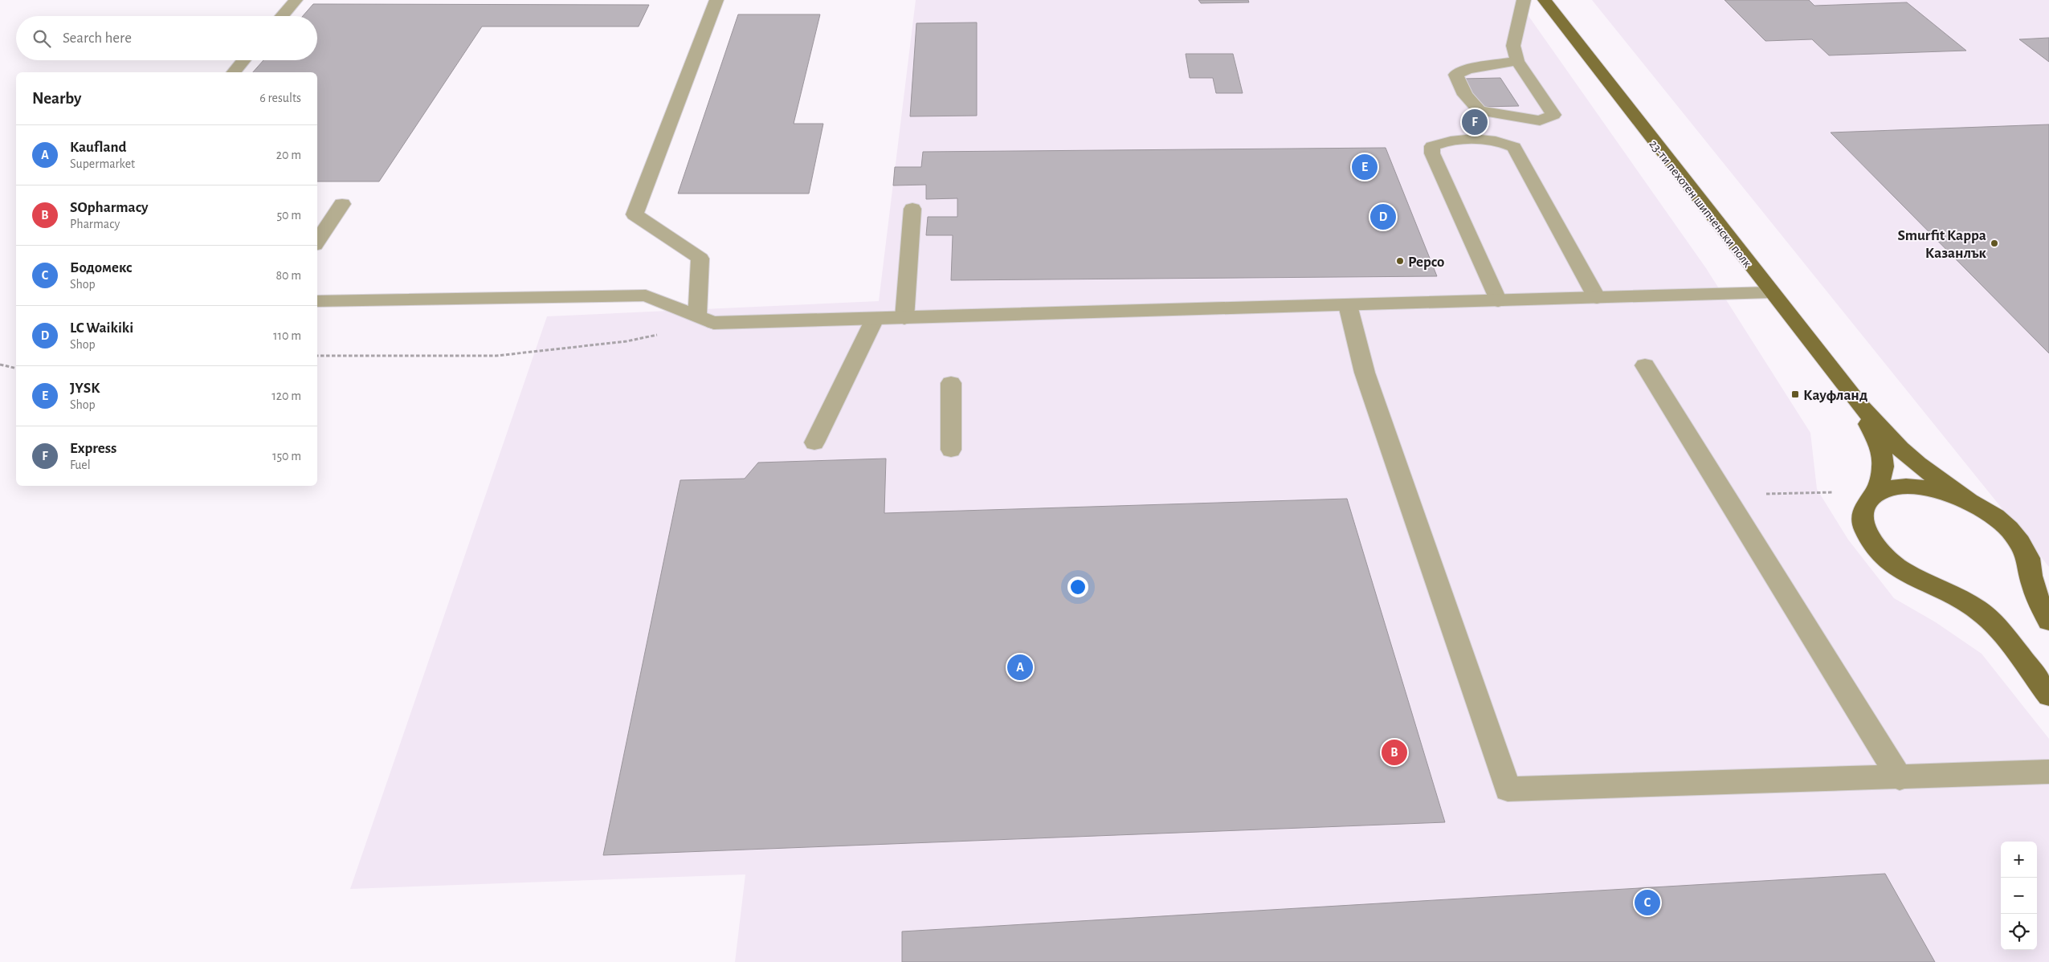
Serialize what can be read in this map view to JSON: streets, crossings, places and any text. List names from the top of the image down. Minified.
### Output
{"streets":{"main road":["23-ти пехотен шипченски полк"]},"places":{"other":["Smurfit Kappa Казанлък","Pepco"],"transit":["Кауфланд"]},"page":{"search":"Search here","heading":["Nearby","6 results"],"pins":["F","E","D","A","B","C"],"list":[{"mark":"A","name":"Kaufland","note":"Supermarket","value":"20 m"},{"mark":"B","name":"SOpharmacy","note":"Pharmacy","value":"50 m"},{"mark":"C","name":"Бодомекс","note":"Shop","value":"80 m"},{"mark":"D","name":"LC Waikiki","note":"Shop","value":"110 m"},{"mark":"E","name":"JYSK","note":"Shop","value":"120 m"},{"mark":"F","name":"Express","note":"Fuel","value":"150 m"}],"map_buttons":["+","−"]}}
